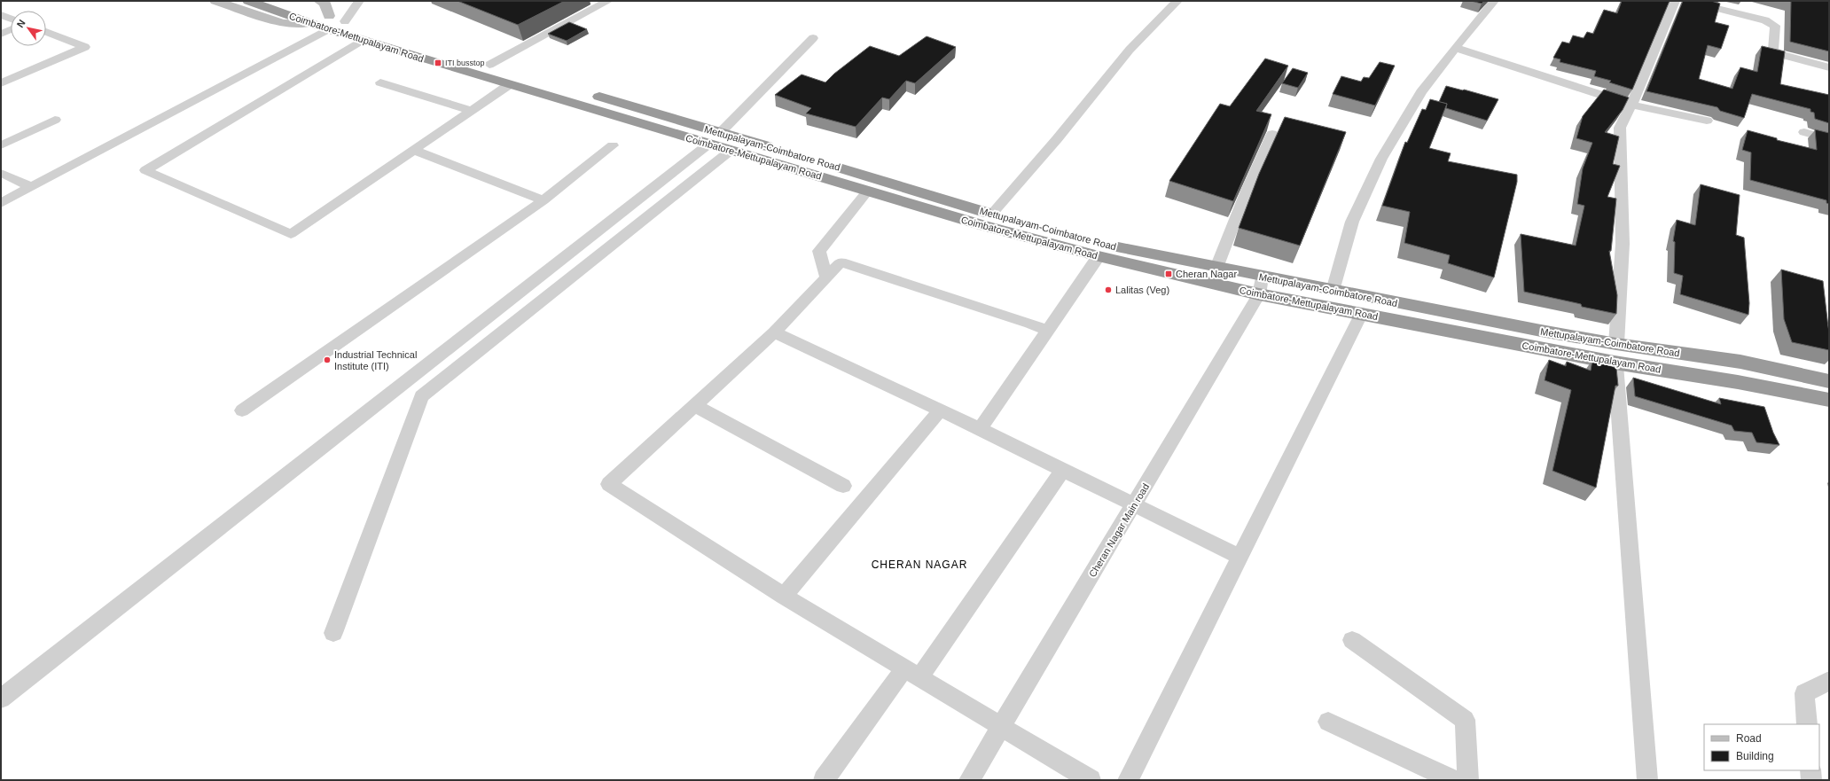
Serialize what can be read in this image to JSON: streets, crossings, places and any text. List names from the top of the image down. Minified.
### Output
{"streets":{"highway":["Coimbatore-Mettupalayam Road","Mettupalayam-Coimbatore Road"],"street":["Cheran Nagar Main road"]},"crossings":[["Coimbatore-Mettupalayam Road","Mettupalayam-Coimbatore Road"],["Coimbatore-Mettupalayam Road","Cheran Nagar Main road"],["Mettupalayam-Coimbatore Road","Cheran Nagar Main road"]],"districts":["CHERAN NAGAR"],"places":{"transit":["ITI busstop","Cheran Nagar"],"other":["Lalitas (Veg)","Industrial Technical Institute (ITI)"]},"legend":["Road","Building"],"north":"top left"}
